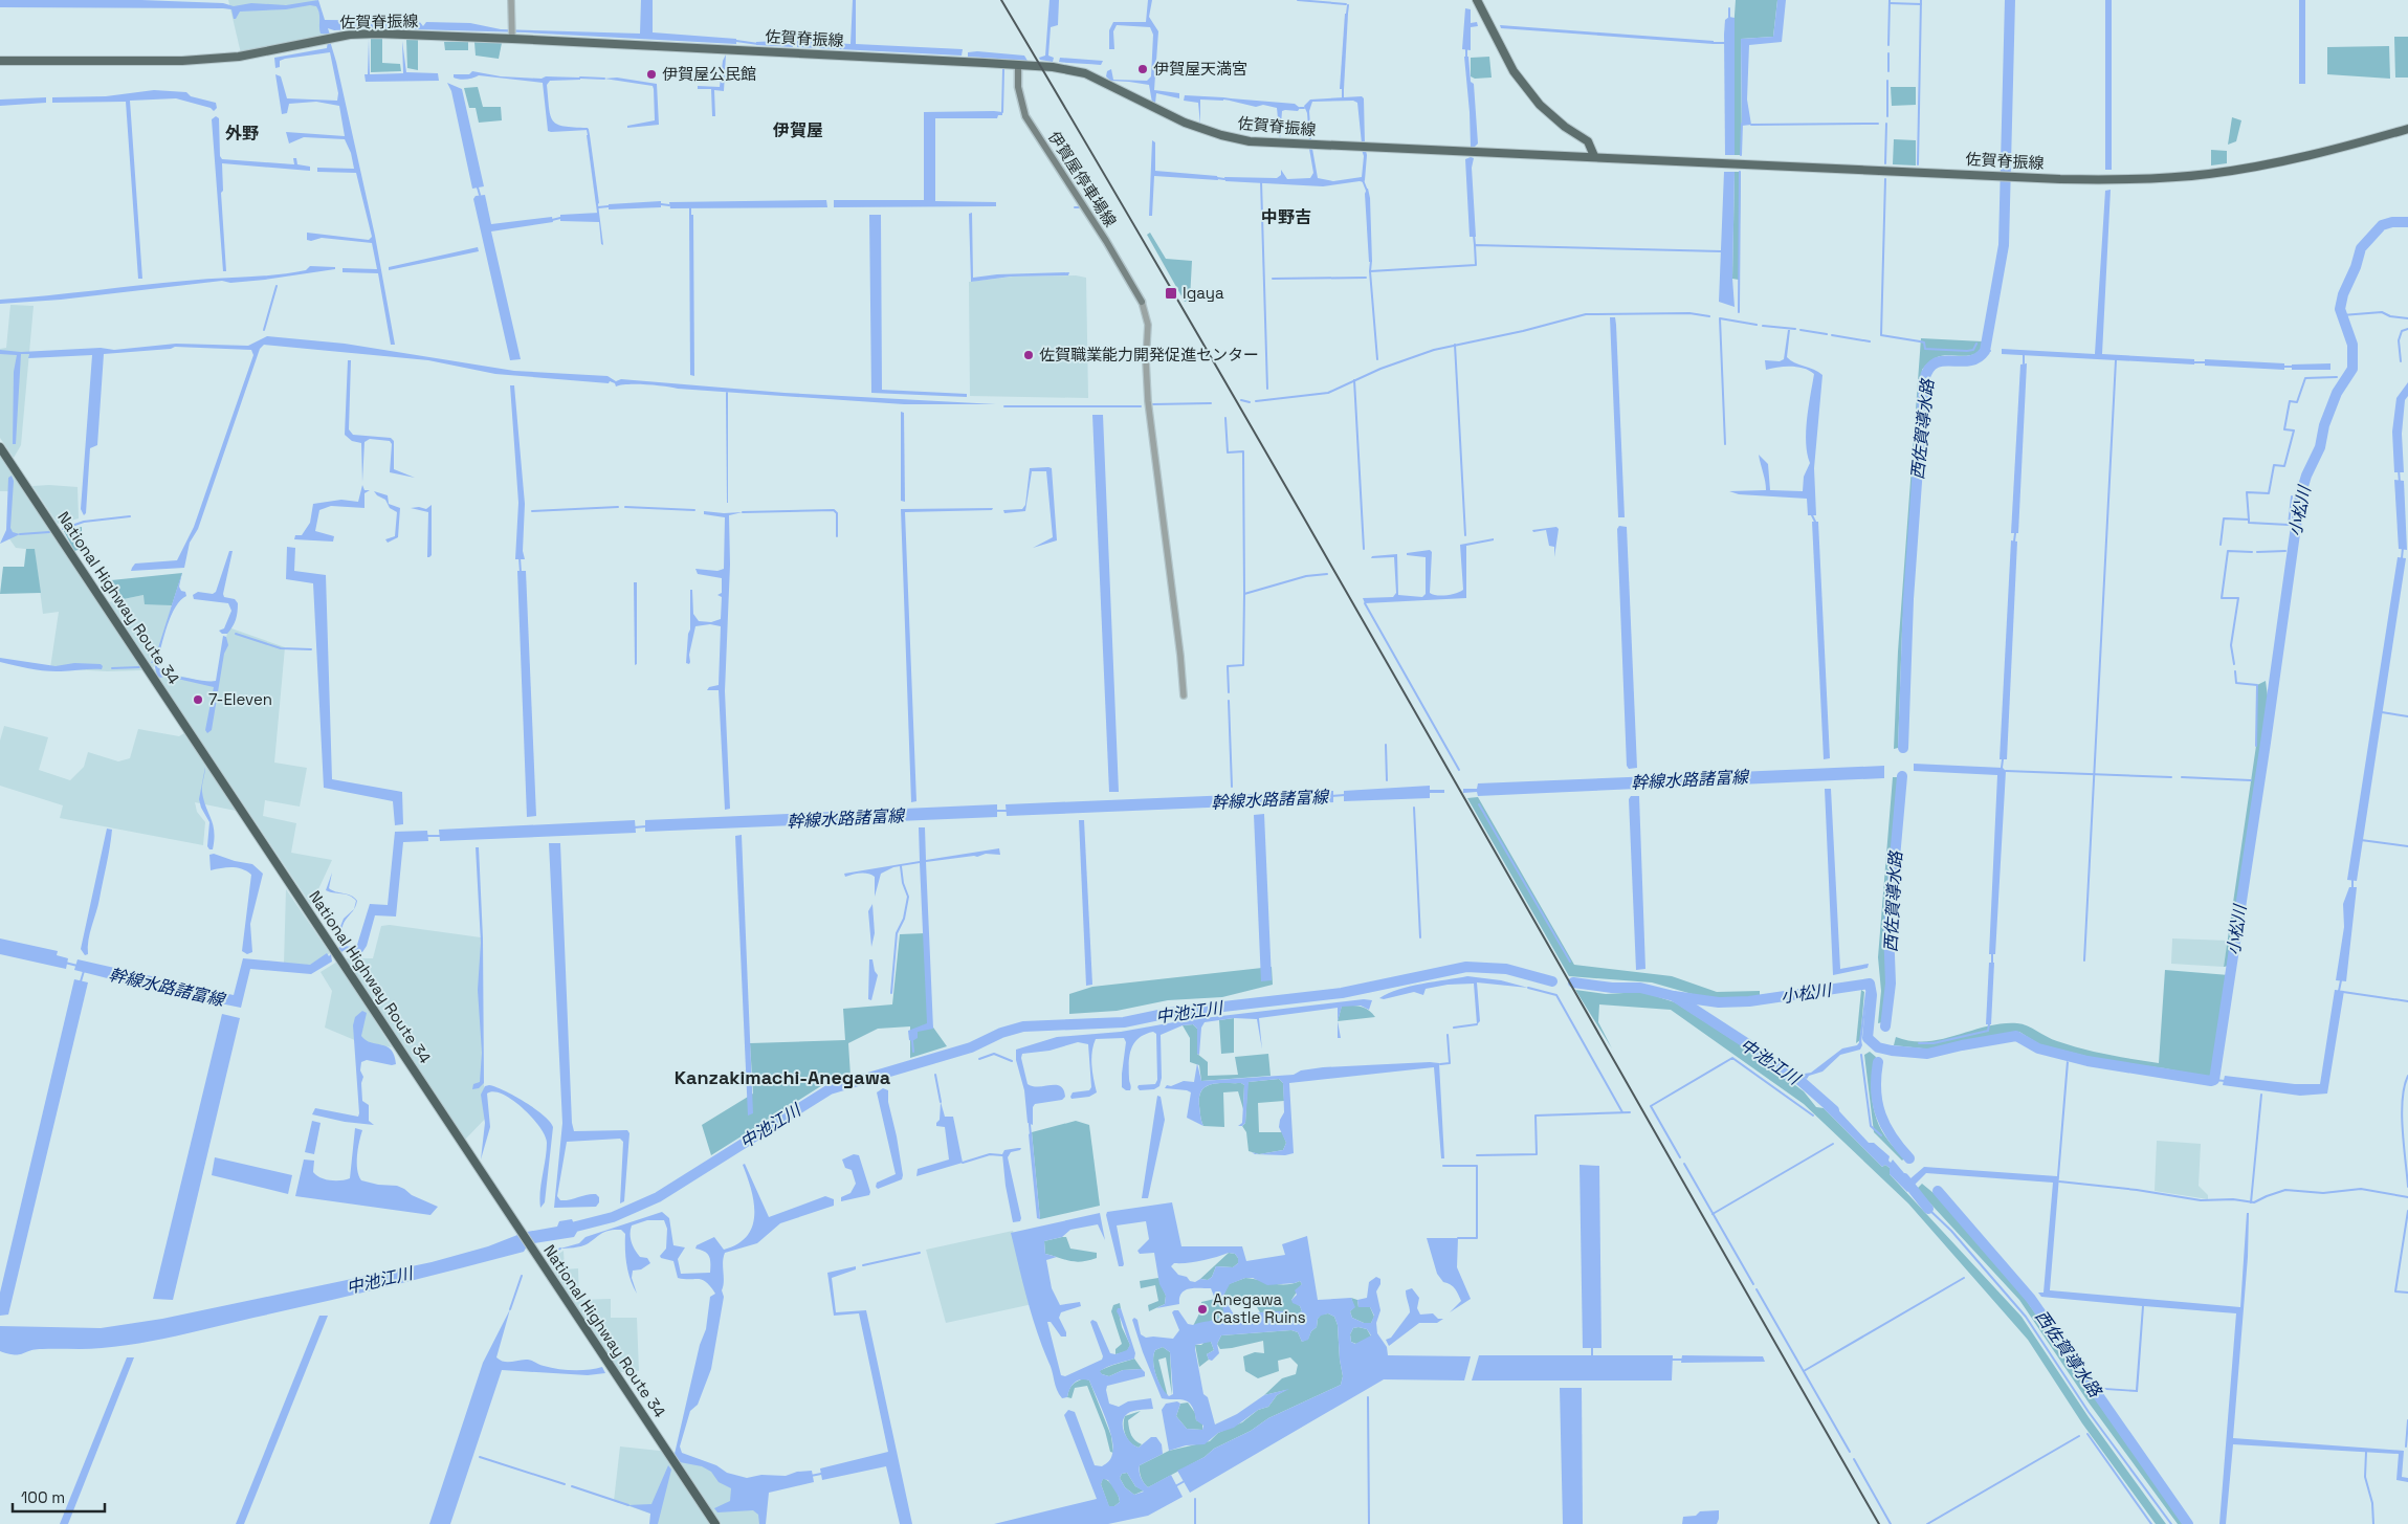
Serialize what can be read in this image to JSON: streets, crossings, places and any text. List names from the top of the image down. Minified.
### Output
{"streets":{"highway":["National Highway Route 34"],"main road":["佐賀脊振線","伊賀屋停車場線"]},"crossings":[["佐賀脊振線","伊賀屋停車場線"]],"districts":["伊賀屋","外野","中野吉","Kanzakimachi-Anegawa"],"water":["西佐賀導水路","小松川","幹線水路諸富線","中池江川"],"places":{"other":["伊賀屋天満宮","伊賀屋公民館","佐賀職業能力開発促進センター","7-Eleven","Anegawa Castle Ruins"],"transit":["Igaya"]},"scale_bar":"100 m"}
